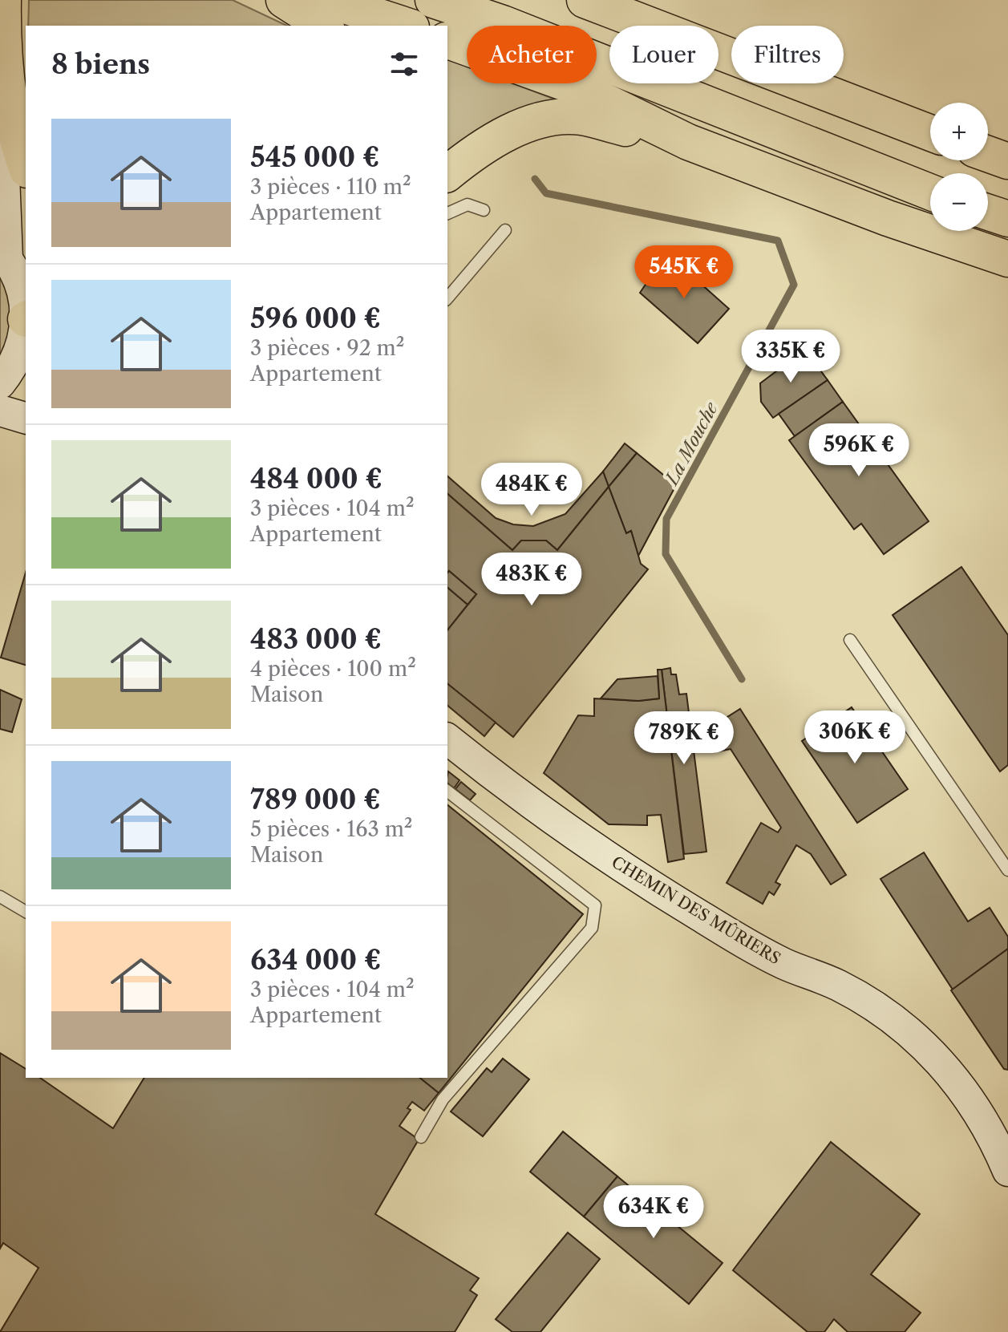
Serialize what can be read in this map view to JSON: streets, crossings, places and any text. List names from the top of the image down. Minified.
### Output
{"streets":{"street":["CHEMIN DES MÛRIERS"]},"water":["La Mouche"],"page":{"chip":["Acheter","Louer","Filtres"],"heading":"8 biens","map_buttons":["+","−"],"list":[{"name":"545 000 €","note":"3 pièces · 110 m² · Appartement"},{"name":"596 000 €","note":"3 pièces · 92 m² · Appartement"},{"name":"484 000 €","note":"3 pièces · 104 m² · Appartement"},{"name":"483 000 €","note":"4 pièces · 100 m² · Maison"},{"name":"789 000 €","note":"5 pièces · 163 m² · Maison"},{"name":"634 000 €","note":"3 pièces · 104 m² · Appartement"}],"price":["545K €","335K €","596K €","484K €","483K €","306K €","789K €","634K €"]}}
